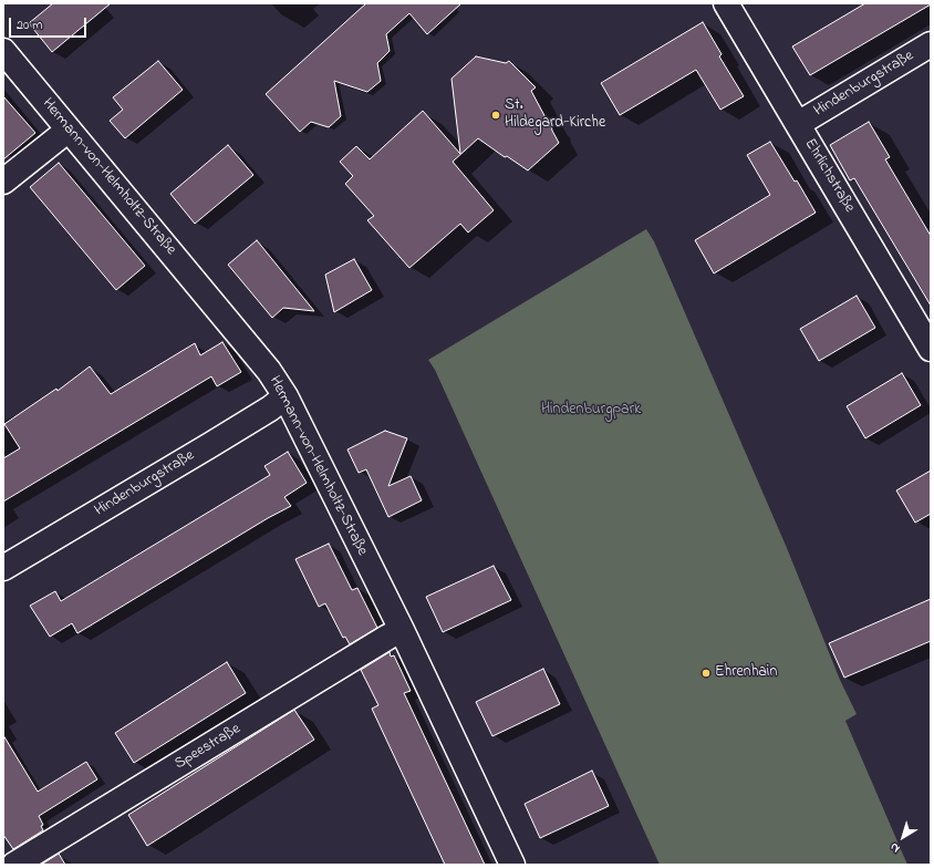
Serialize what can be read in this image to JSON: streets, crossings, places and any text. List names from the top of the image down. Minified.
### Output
{"streets":{"street":["Hindenburgstraße","Ehrlichstraße","Hermann-von-Helmholtz-Straße","Speestraße"]},"crossings":[["Hindenburgstraße","Ehrlichstraße"],["Hindenburgstraße","Hermann-von-Helmholtz-Straße"],["Hermann-von-Helmholtz-Straße","Speestraße"]],"parks":["Hindenburgpark"],"places":["St. Hildegard-Kirche","Ehrenhain"],"scale_bar":"20 m","north":"bottom left"}
